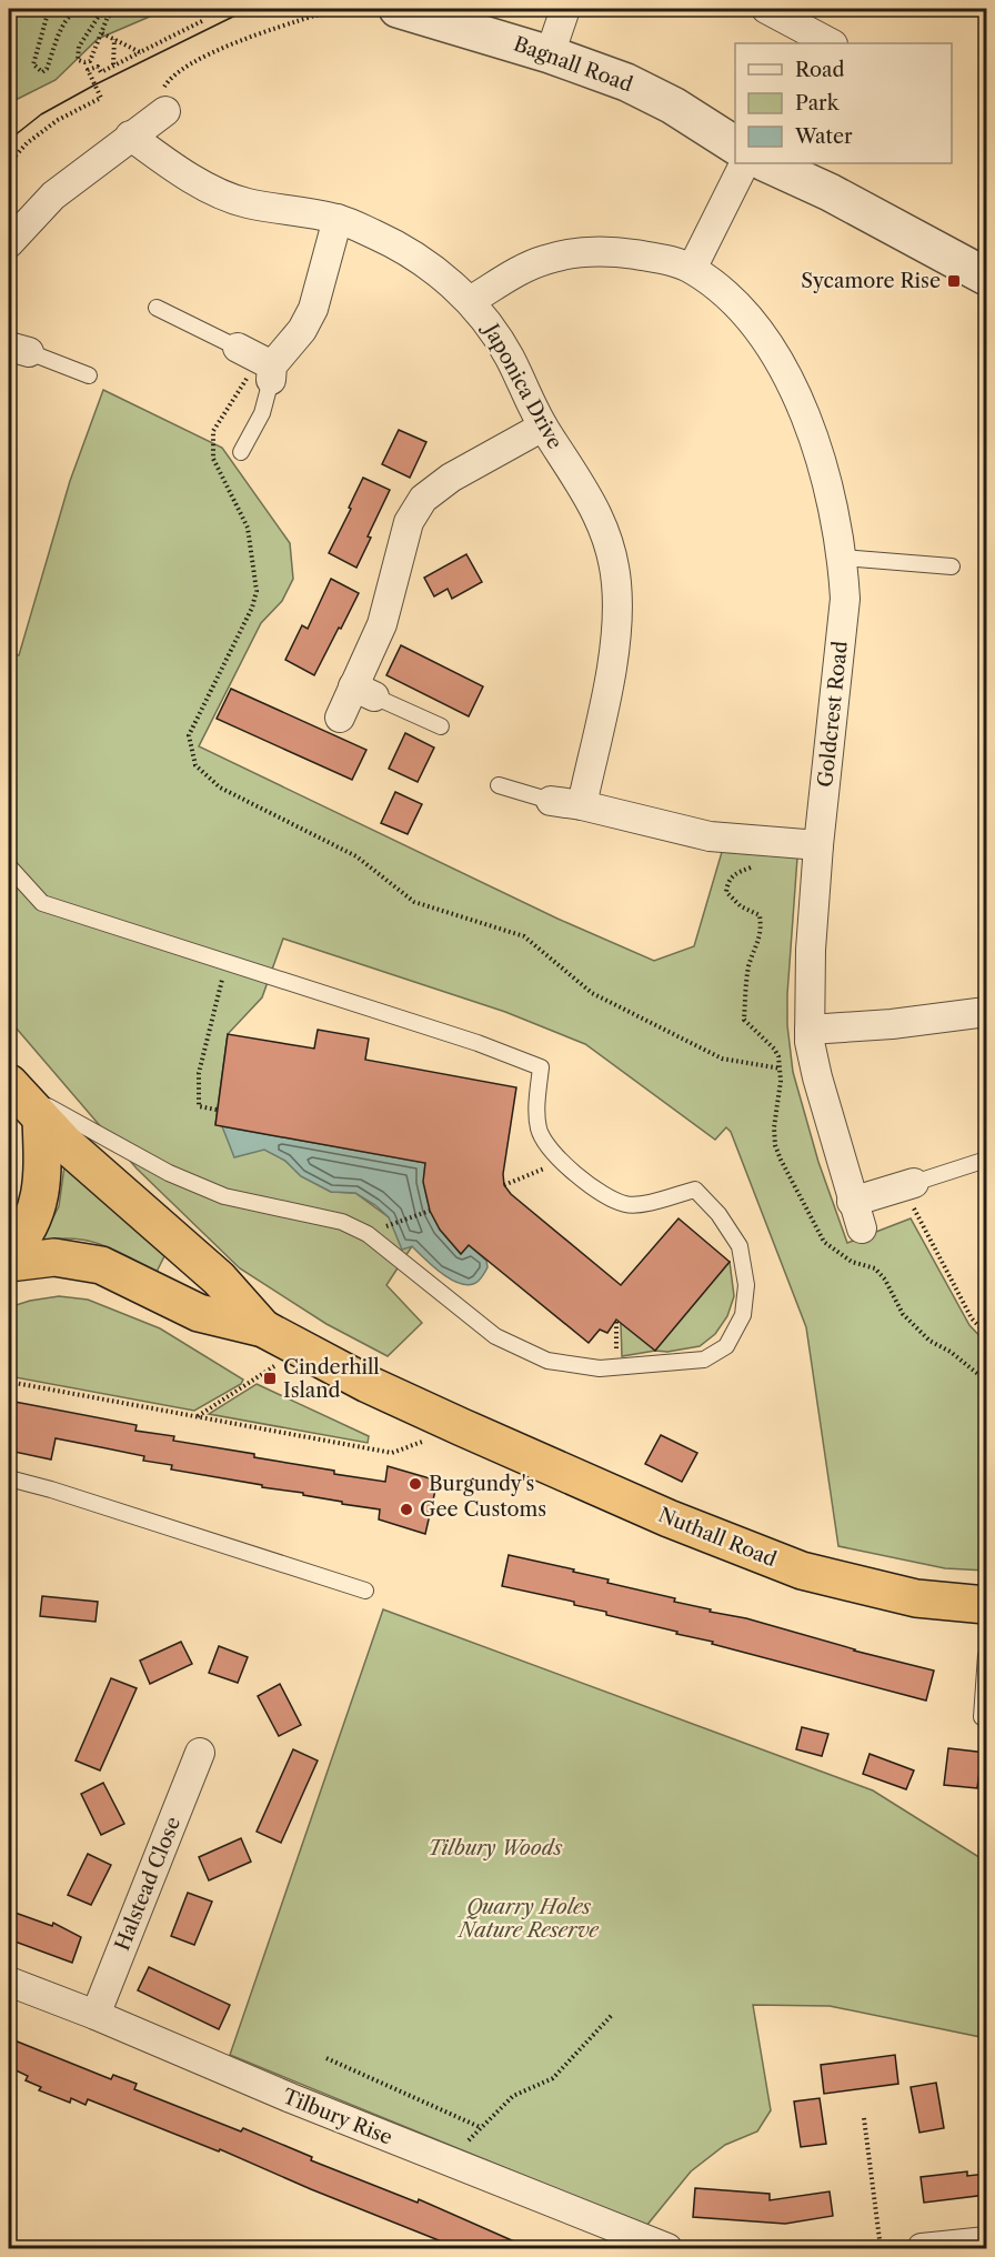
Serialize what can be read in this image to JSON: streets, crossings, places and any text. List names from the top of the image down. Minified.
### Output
{"streets":{"highway":["Nuthall Road"],"street":["Bagnall Road","Japonica Drive","Goldcrest Road","Halstead Close","Tilbury Rise"]},"crossings":[["Japonica Drive","Goldcrest Road"],["Halstead Close","Tilbury Rise"]],"parks":["Tilbury Woods","Quarry Holes Nature Reserve"],"places":{"transit":["Sycamore Rise","Cinderhill Island"],"other":["Burgundy's","Gee Customs"]},"legend":["Road","Park","Water"]}
